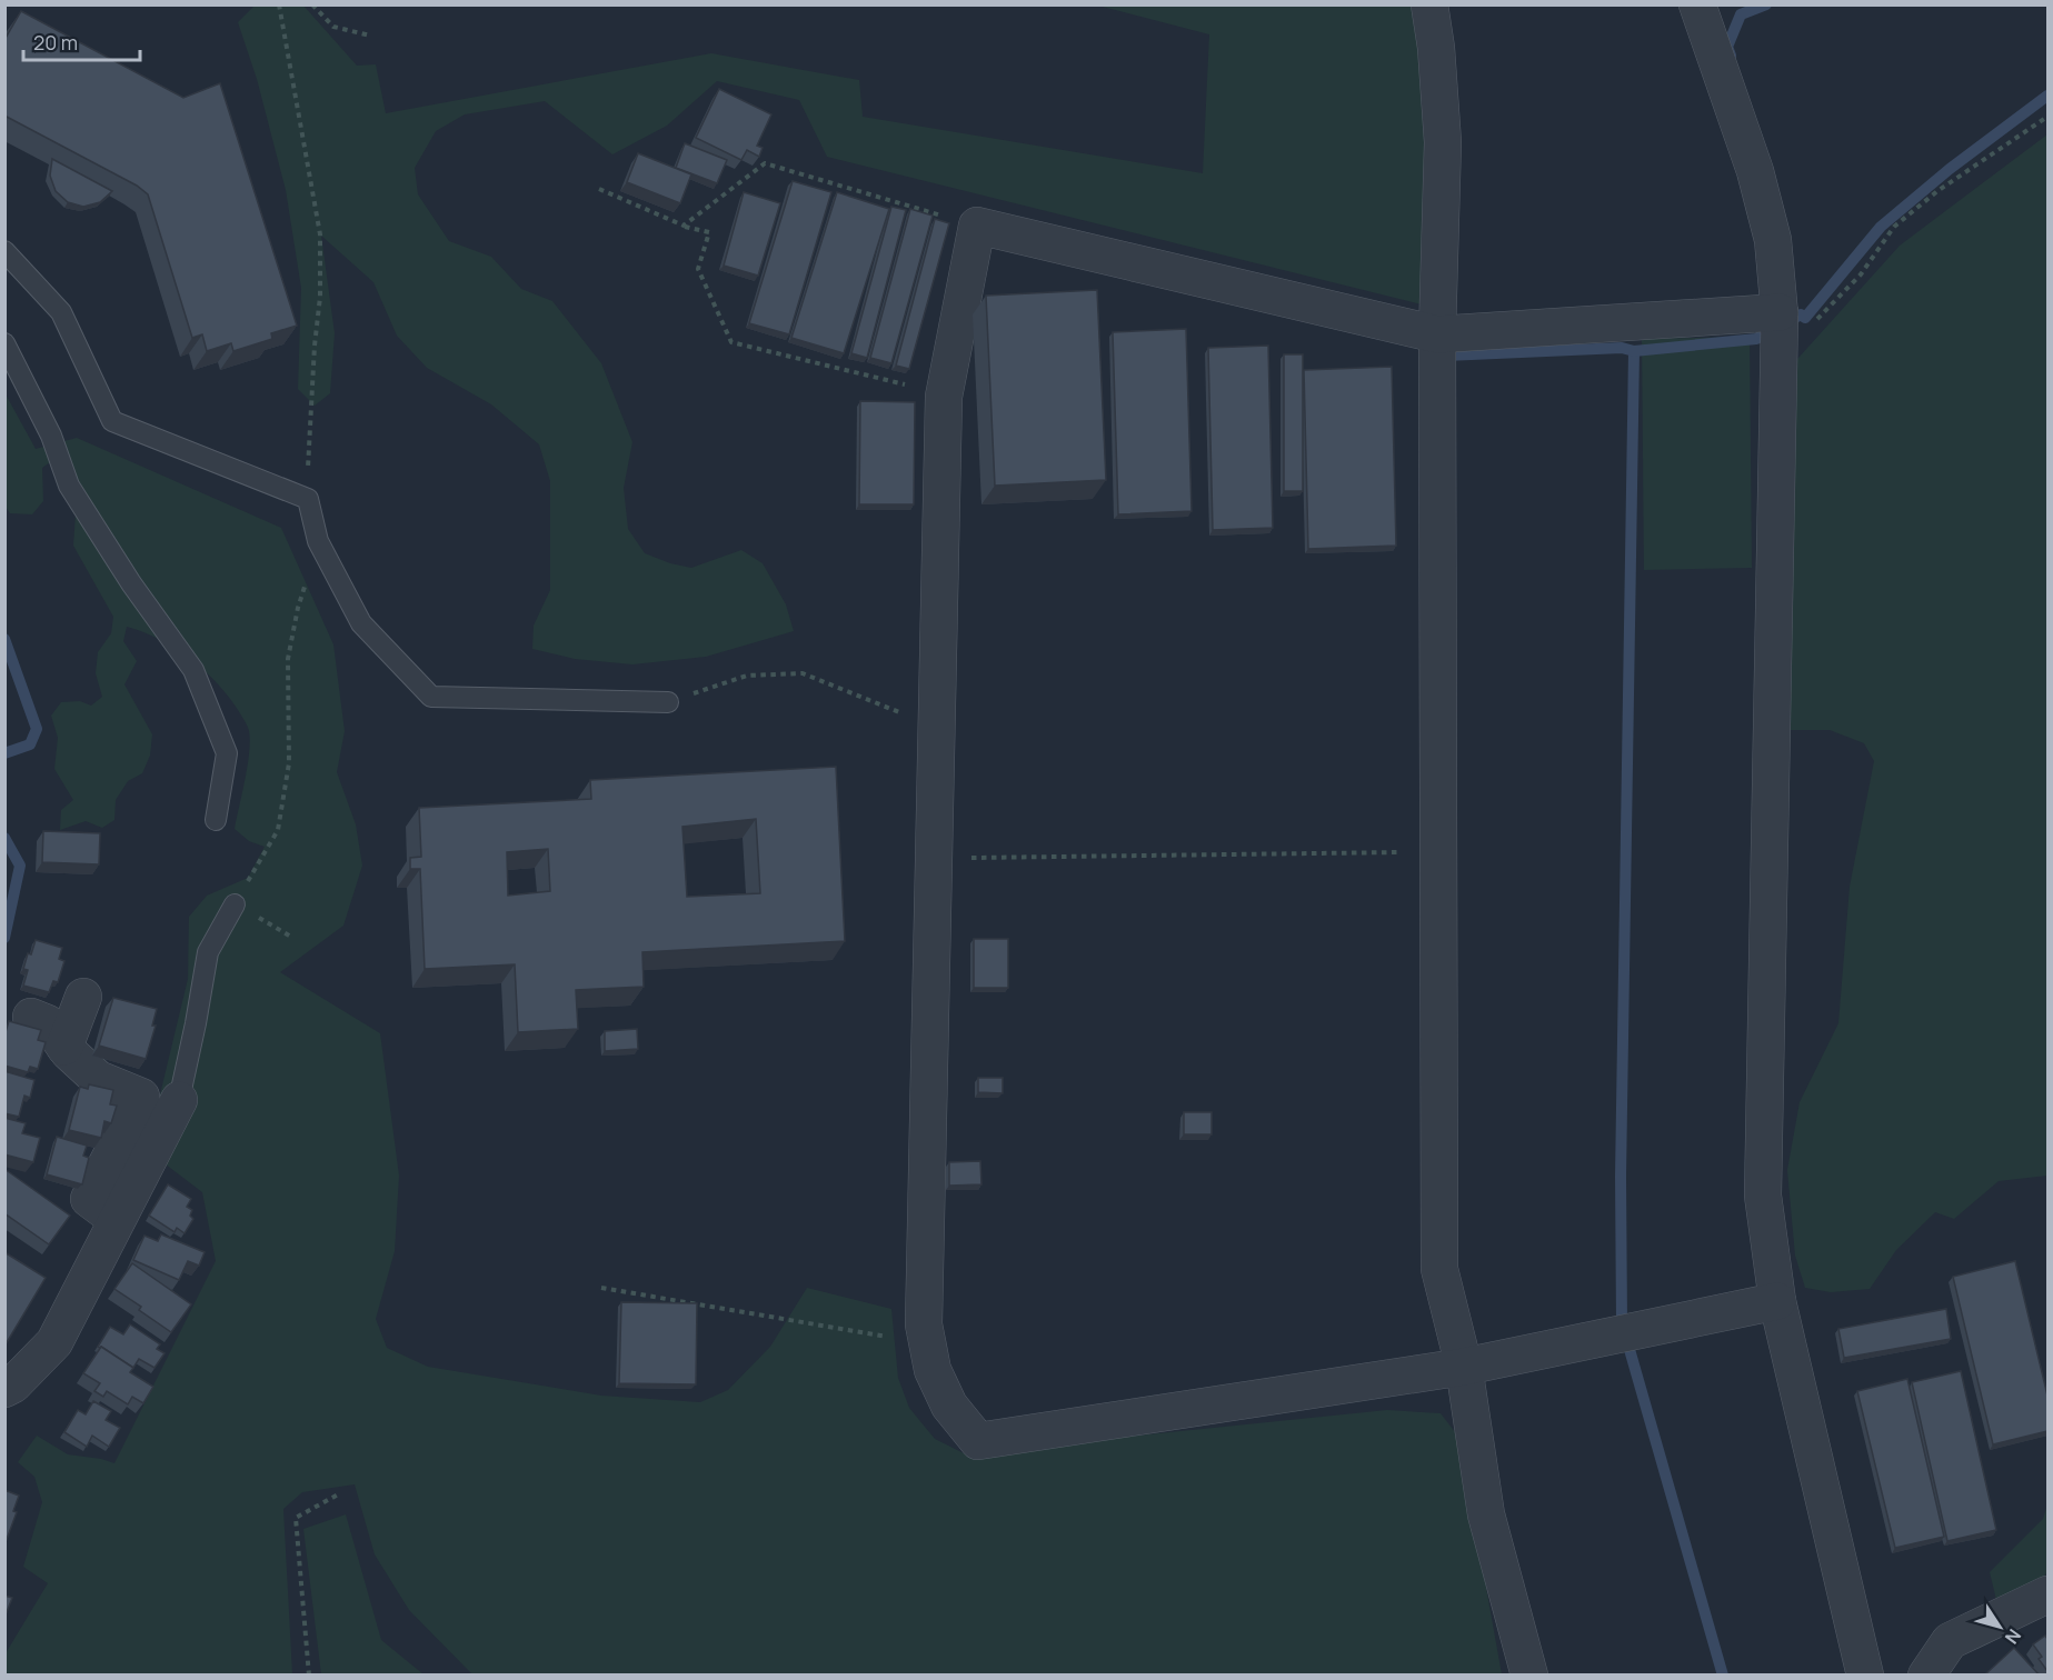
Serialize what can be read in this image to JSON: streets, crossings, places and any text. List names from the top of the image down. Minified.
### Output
{"scale_bar":"20 m","north":"bottom right"}
